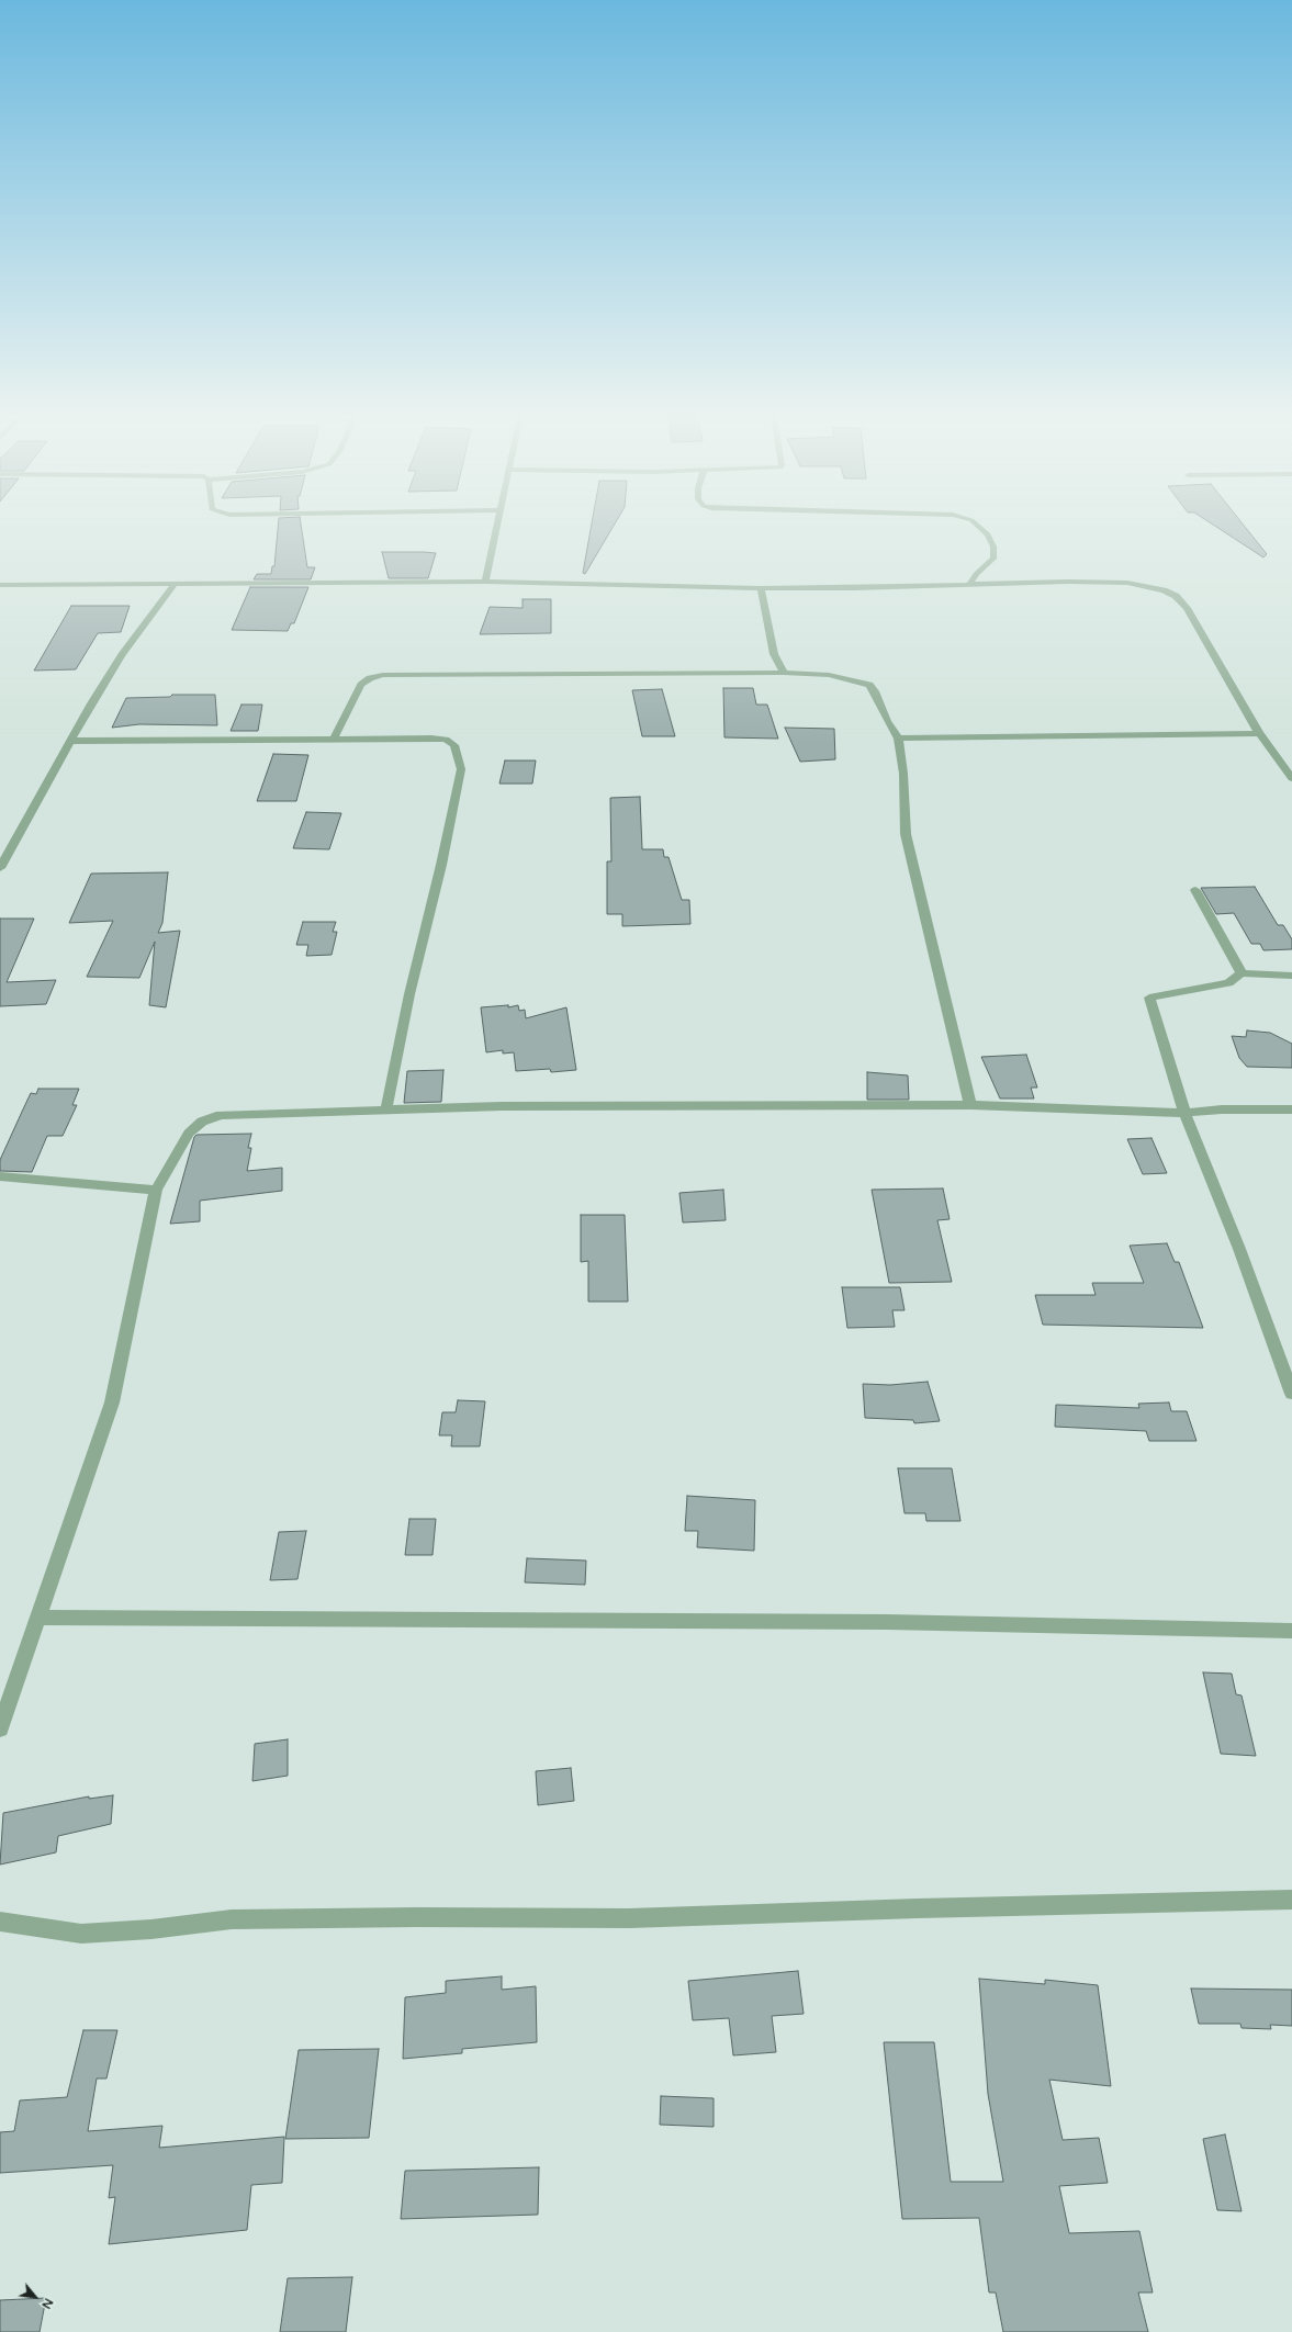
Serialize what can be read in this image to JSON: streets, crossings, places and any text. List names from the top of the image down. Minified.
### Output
{"north":"bottom right"}
